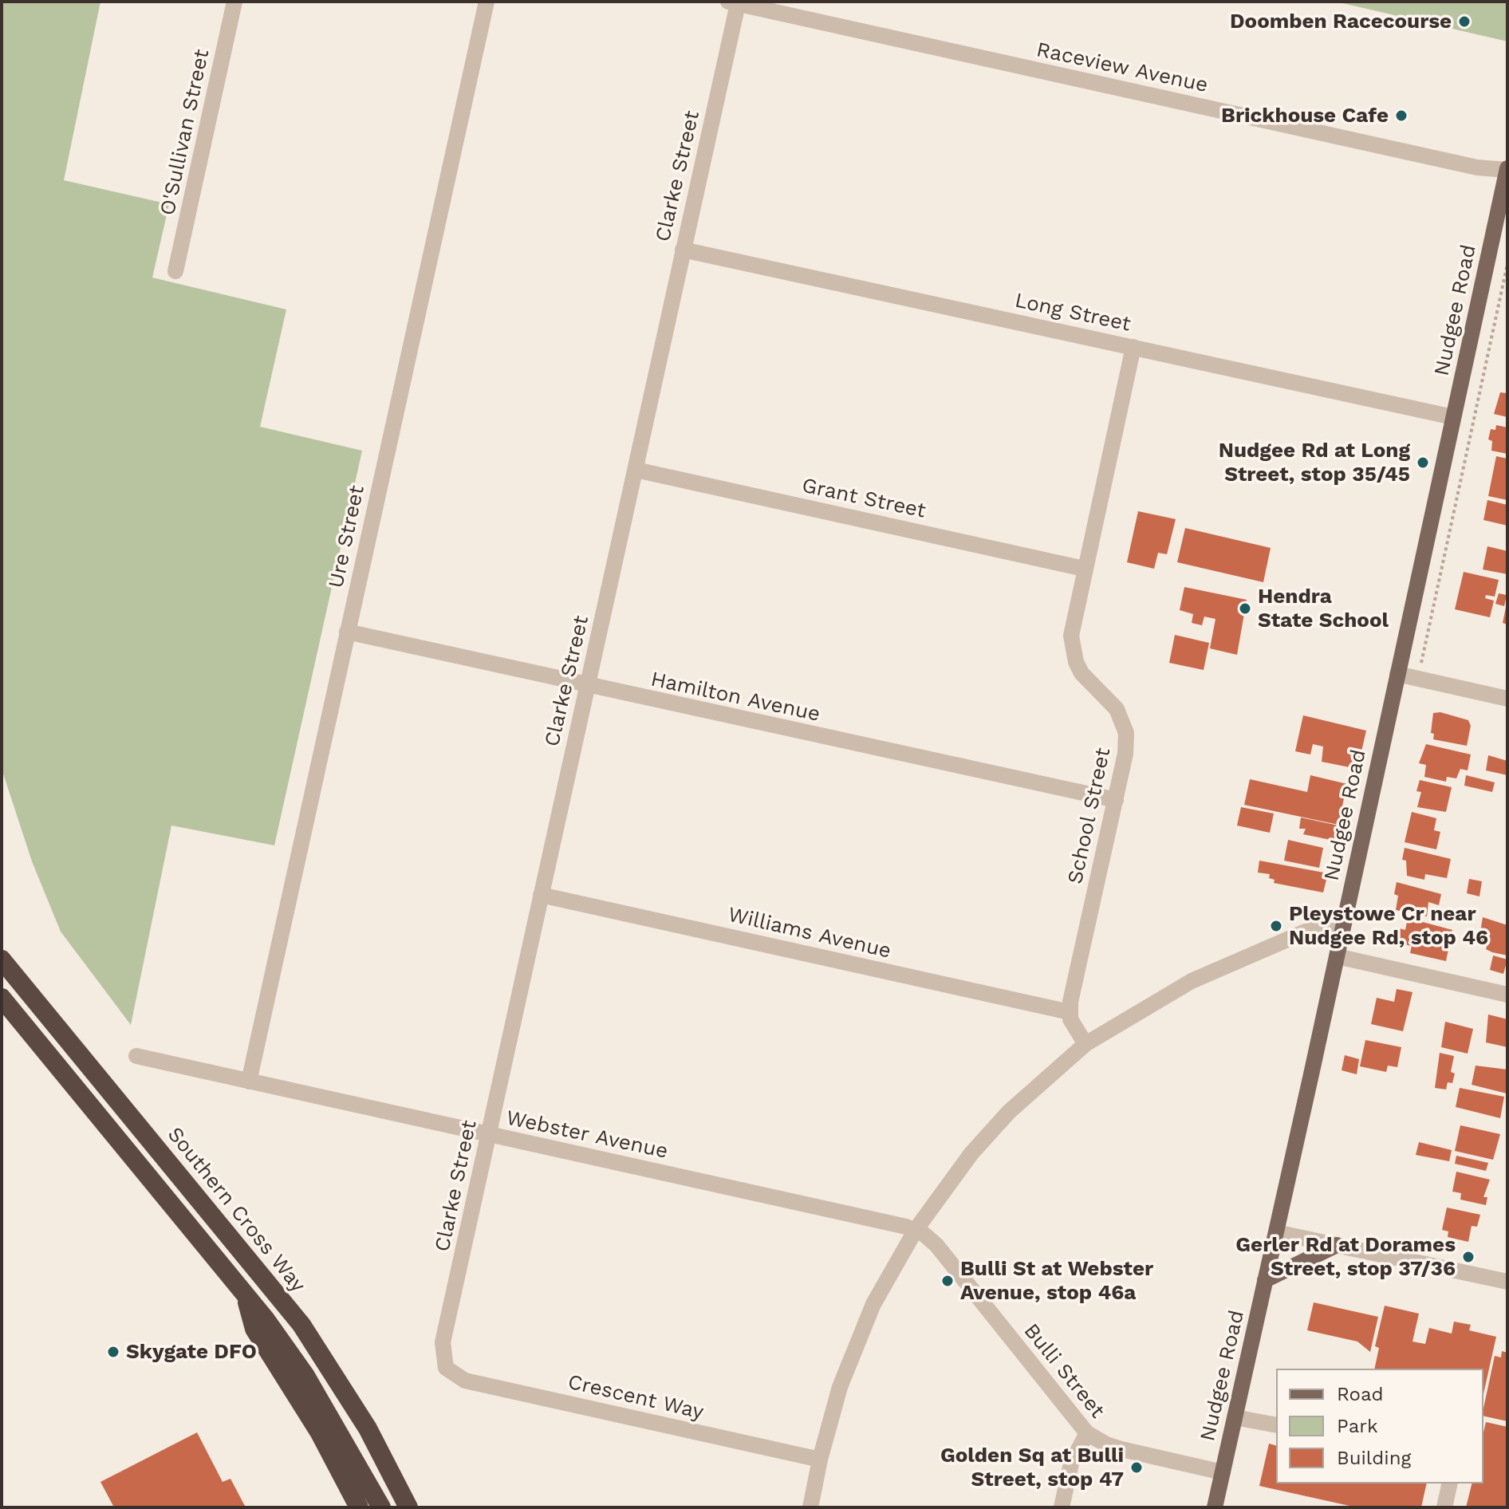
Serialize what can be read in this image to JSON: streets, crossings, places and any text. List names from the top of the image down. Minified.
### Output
{"streets":{"highway":["Southern Cross Way"],"main road":["Nudgee Road"],"street":["Raceview Avenue","O'Sullivan Street","Clarke Street","Long Street","Grant Street","Ure Street","Hamilton Avenue","School Street","Williams Avenue","Webster Avenue","Bulli Street","Crescent Way"]},"crossings":[["Raceview Avenue","Clarke Street"],["Raceview Avenue","Nudgee Road"],["Clarke Street","Long Street"],["Clarke Street","Grant Street"],["Clarke Street","Hamilton Avenue"],["Clarke Street","Williams Avenue"],["Clarke Street","Webster Avenue"],["Clarke Street","Crescent Way"],["Nudgee Road","Long Street"],["Nudgee Road","Bulli Street"],["Long Street","School Street"],["Grant Street","School Street"],["Ure Street","Hamilton Avenue"],["Ure Street","Webster Avenue"],["Hamilton Avenue","School Street"],["School Street","Williams Avenue"],["Webster Avenue","Bulli Street"]],"places":["Doomben Racecourse","Brickhouse Cafe","Nudgee Rd at Long Street, stop 35/45","Hendra State School","Pleystowe Cr near Nudgee Rd, stop 46","Gerler Rd at Dorames Street, stop 37/36","Bulli St at Webster Avenue, stop 46a","Skygate DFO","Golden Sq at Bulli Street, stop 47"],"legend":["Road","Park","Building"]}
